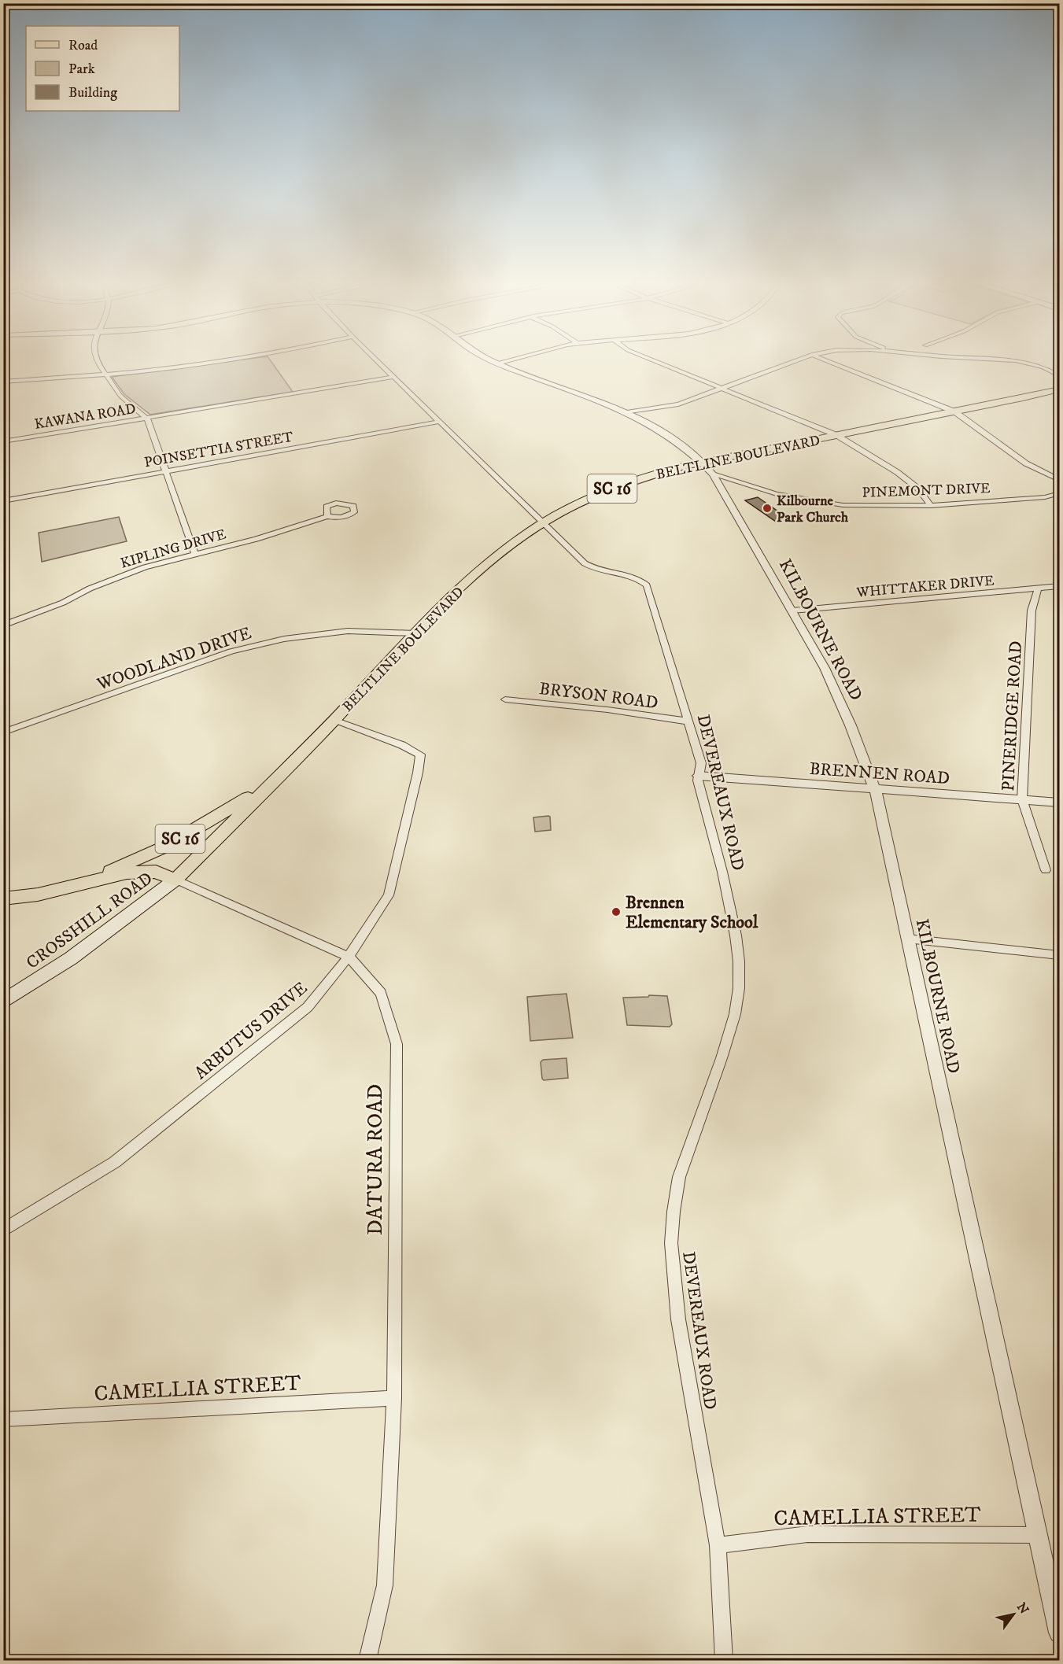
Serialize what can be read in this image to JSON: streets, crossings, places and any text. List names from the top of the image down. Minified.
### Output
{"streets":{"main road":["BELTLINE BOULEVARD","SC 16","CROSSHILL ROAD","DATURA ROAD"],"street":["KAWANA ROAD","POINSETTIA STREET","PINEMONT DRIVE","KIPLING DRIVE","WHITTAKER DRIVE","KILBOURNE ROAD","WOODLAND DRIVE","BRYSON ROAD","PINERIDGE ROAD","BRENNEN ROAD","DEVEREAUX ROAD","ARBUTUS DRIVE","CAMELLIA STREET"]},"crossings":[["KAWANA ROAD","DEVEREAUX ROAD"],["POINSETTIA STREET","DEVEREAUX ROAD"],["BELTLINE BOULEVARD","SC 16"],["BELTLINE BOULEVARD","KILBOURNE ROAD"],["BELTLINE BOULEVARD","WOODLAND DRIVE"],["BELTLINE BOULEVARD","DEVEREAUX ROAD"],["BELTLINE BOULEVARD","CROSSHILL ROAD"],["BELTLINE BOULEVARD","ARBUTUS DRIVE"],["SC 16","CROSSHILL ROAD"],["SC 16","DATURA ROAD"],["PINEMONT DRIVE","KILBOURNE ROAD"],["WHITTAKER DRIVE","KILBOURNE ROAD"],["WHITTAKER DRIVE","PINERIDGE ROAD"],["KILBOURNE ROAD","BRENNEN ROAD"],["KILBOURNE ROAD","CAMELLIA STREET"],["BRYSON ROAD","DEVEREAUX ROAD"],["PINERIDGE ROAD","BRENNEN ROAD"],["BRENNEN ROAD","DEVEREAUX ROAD"],["DEVEREAUX ROAD","CAMELLIA STREET"],["CROSSHILL ROAD","DATURA ROAD"],["ARBUTUS DRIVE","DATURA ROAD"],["DATURA ROAD","CAMELLIA STREET"]],"places":["Kilbourne Park Church","Brennen Elementary School"],"legend":["Road","Park","Building"],"north":"top right"}
